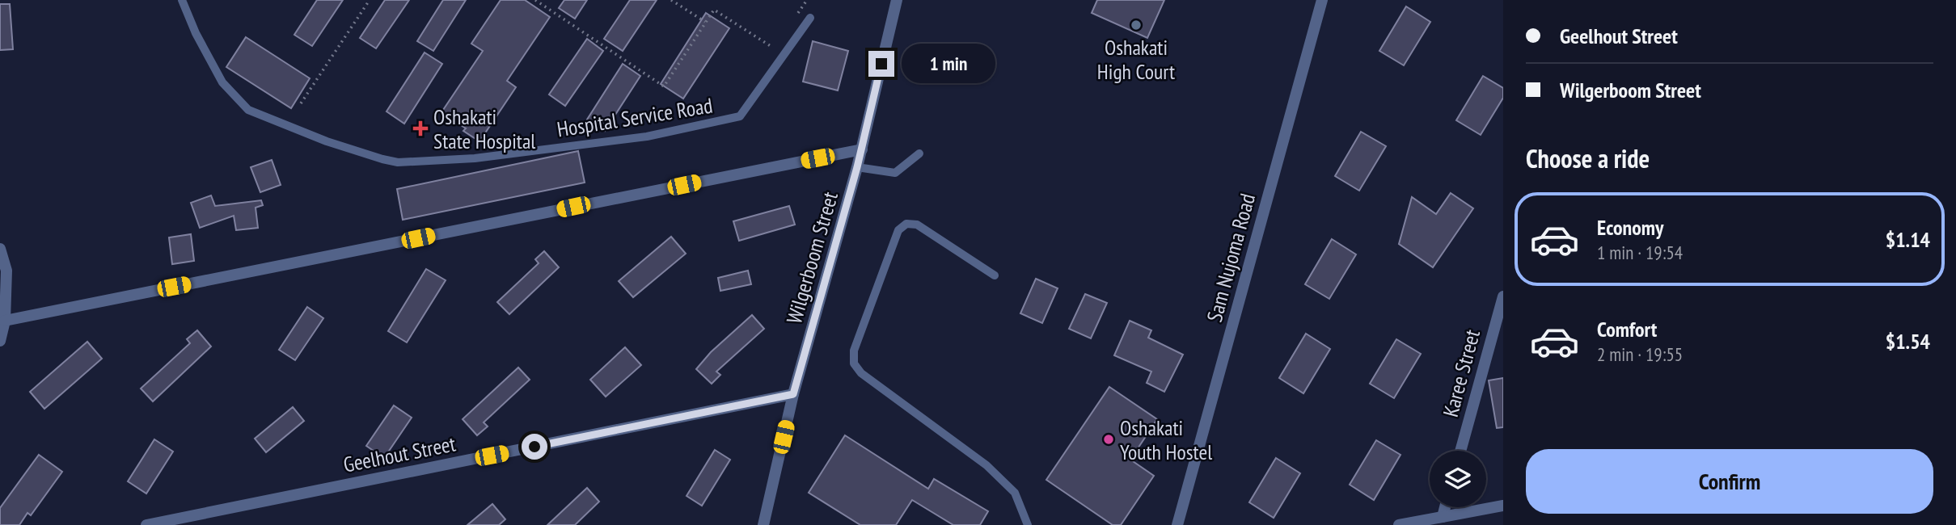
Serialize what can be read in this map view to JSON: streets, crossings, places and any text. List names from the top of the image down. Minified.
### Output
{"streets":{"street":["Wilgerboom Street","Sam Nujoma Road","Karee Street","Geelhout Street"],"lane":["Hospital Service Road"]},"crossings":[["Wilgerboom Street","Geelhout Street"]],"places":{"other":["Oshakati High Court","Oshakati Youth Hostel"],"health":["Oshakati State Hospital"]},"page":{"banner":["Geelhout Street","Wilgerboom Street"],"bubble":"1 min","heading":"Choose a ride","list":[{"name":"Economy","note":"1 min · 19:54","value":"$1.14"},{"name":"Comfort","note":"2 min · 19:55","value":"$1.54"}],"buttons":"Confirm"}}
